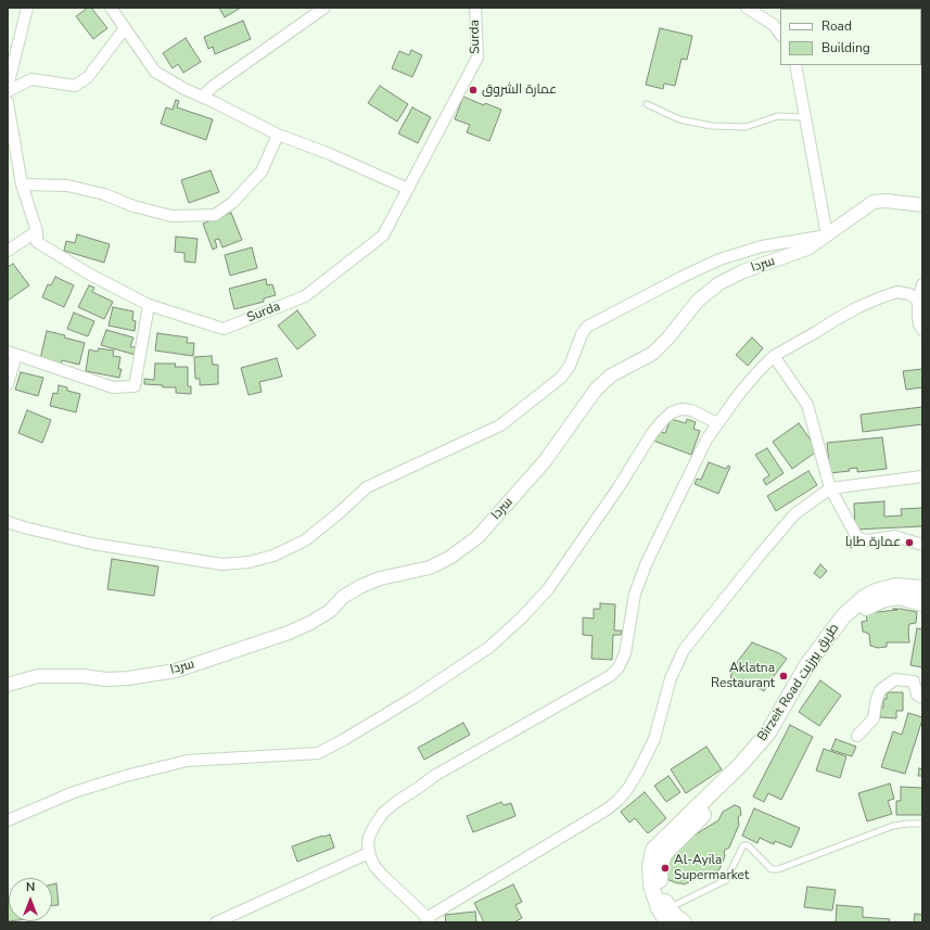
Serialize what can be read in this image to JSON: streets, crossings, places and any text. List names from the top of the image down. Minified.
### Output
{"streets":{"main road":["Birzeit Road طريق بيرزيت"],"street":["Surda","سردا"]},"places":["عمارة الشروق","عمارة طابا","Aklatna Restaurant","Al-Ayila Supermarket"],"legend":["Road","Building"],"north":"top"}
